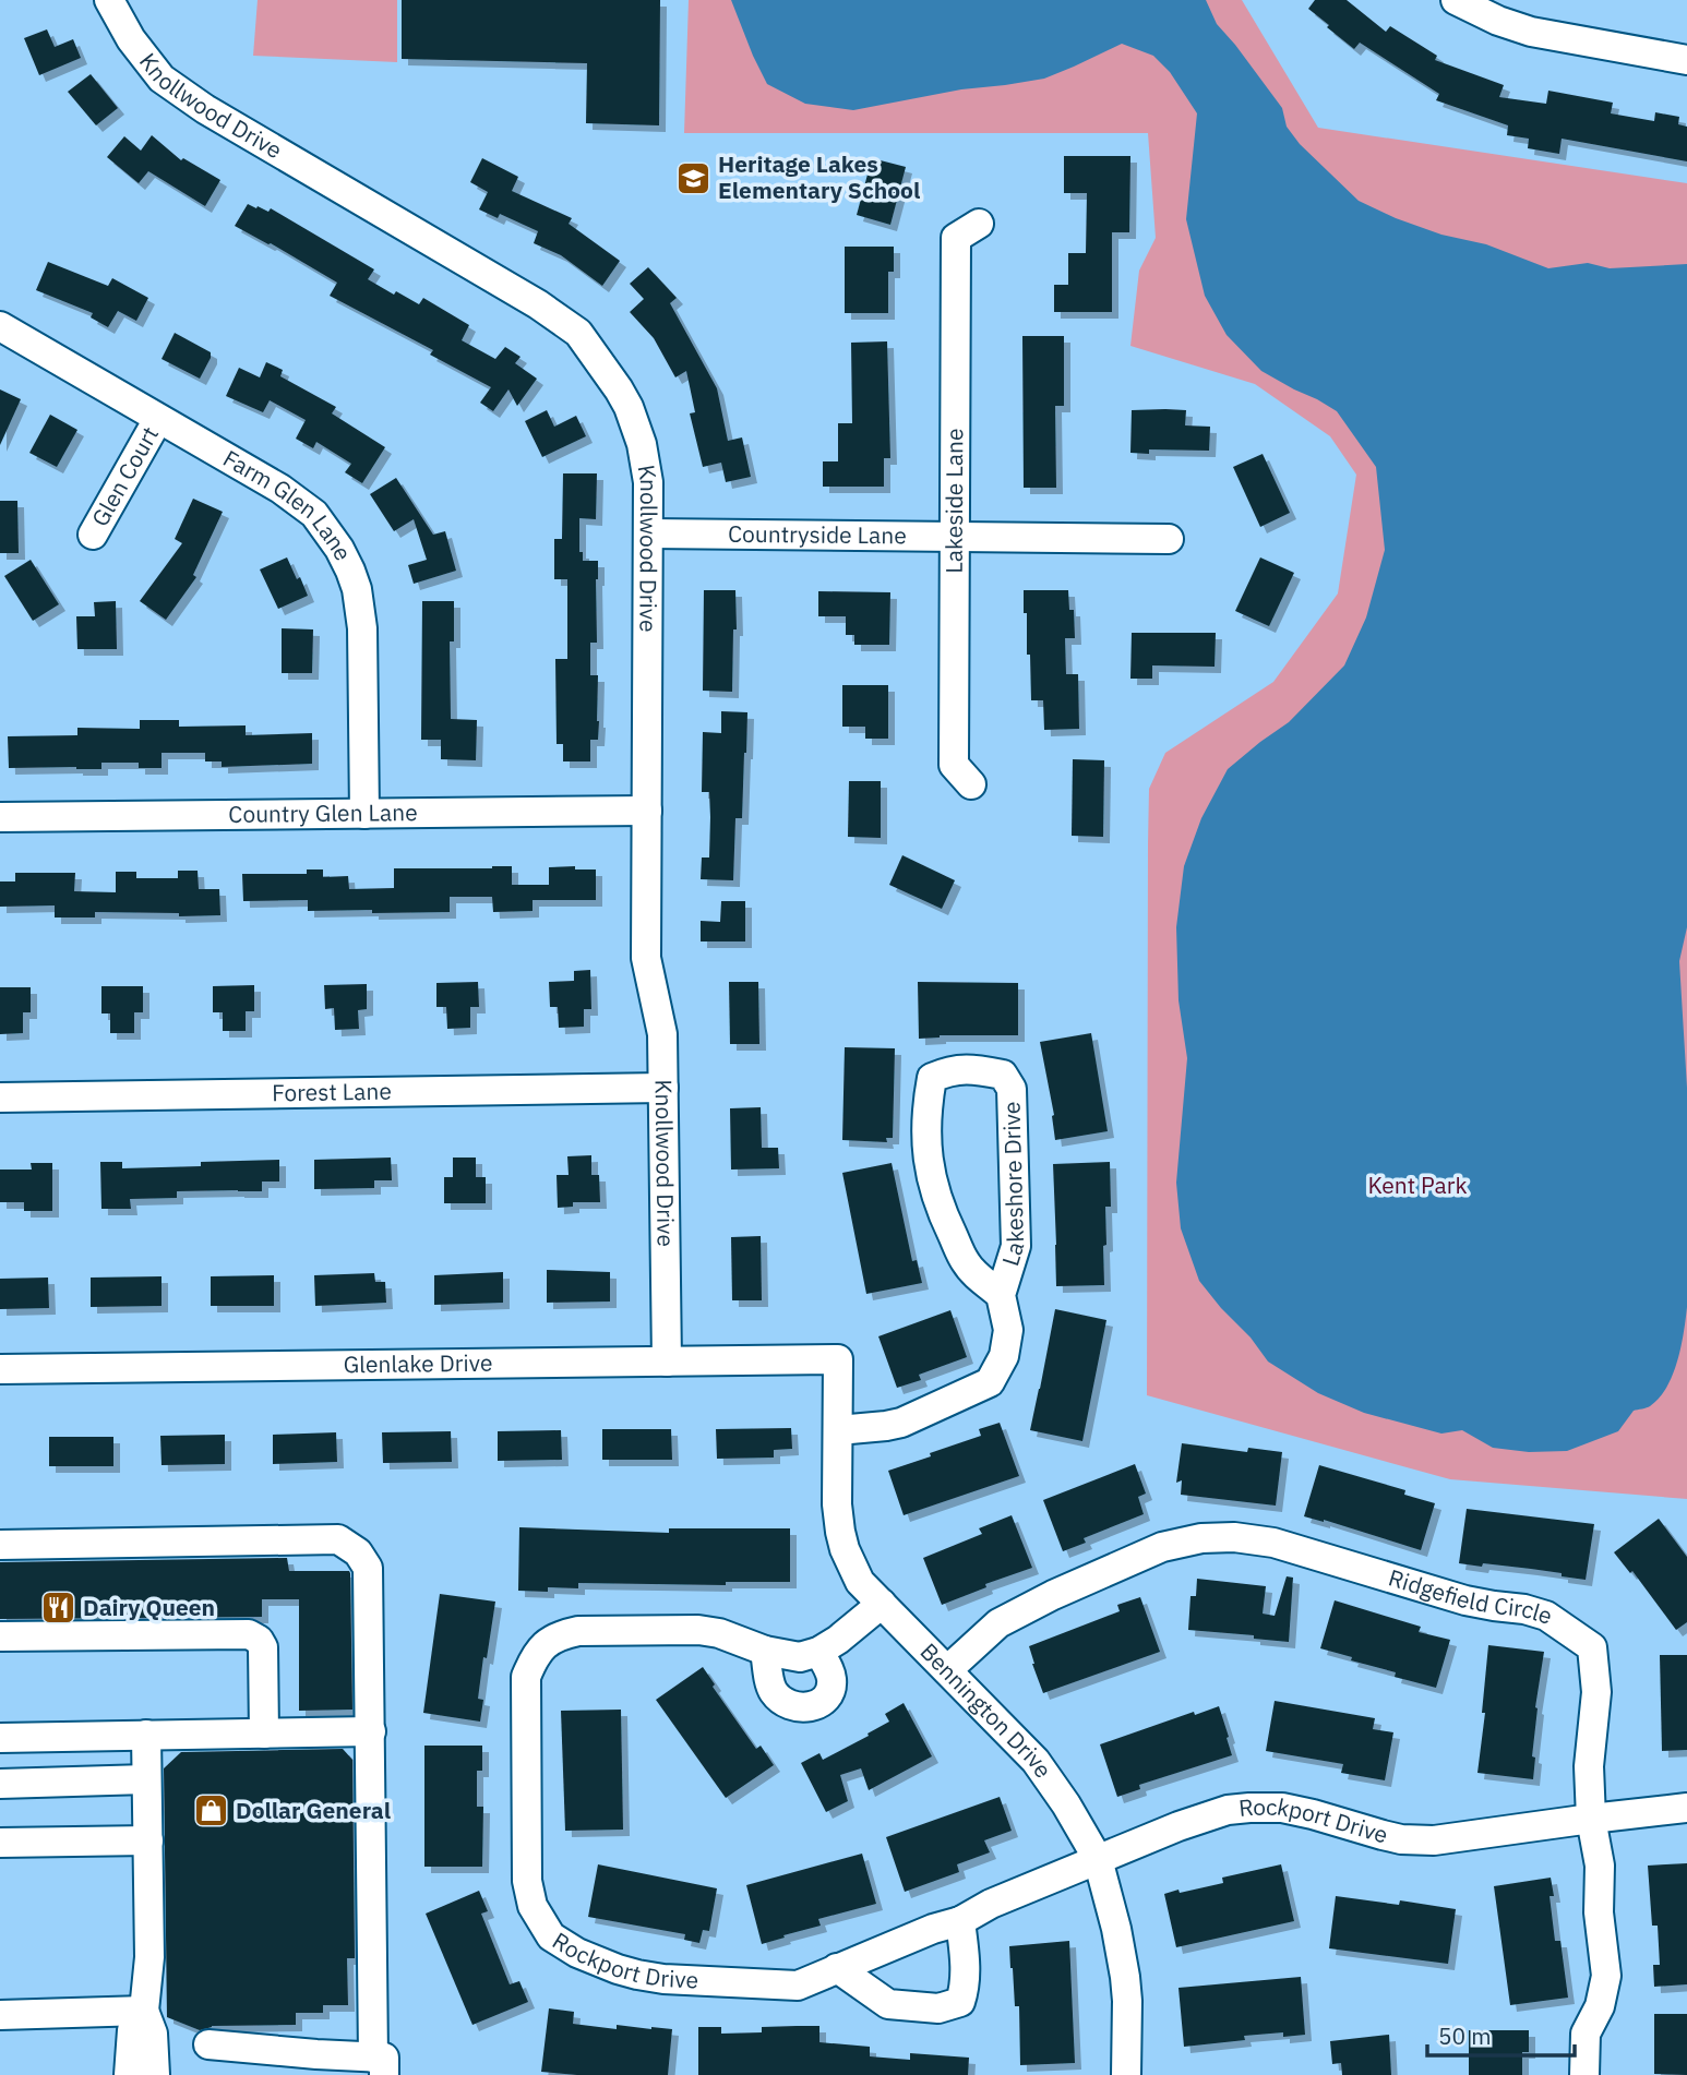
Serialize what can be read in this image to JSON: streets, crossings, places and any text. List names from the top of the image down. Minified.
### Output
{"streets":{"street":["Knollwood Drive","Glen Court","Lakeside Lane","Farm Glen Lane","Countryside Lane","Country Glen Lane","Forest Lane","Lakeshore Drive","Glenlake Drive","Ridgefield Circle","Bennington Drive","Rockport Drive"]},"crossings":[["Knollwood Drive","Countryside Lane"],["Knollwood Drive","Country Glen Lane"],["Knollwood Drive","Forest Lane"],["Knollwood Drive","Glenlake Drive"],["Glen Court","Farm Glen Lane"],["Lakeside Lane","Countryside Lane"],["Farm Glen Lane","Country Glen Lane"],["Glenlake Drive","Bennington Drive"],["Ridgefield Circle","Bennington Drive"],["Ridgefield Circle","Rockport Drive"],["Bennington Drive","Rockport Drive"]],"parks":["Kent Park"],"places":{"school or university":["Heritage Lakes Elementary School"],"restaurant":["Dairy Queen"],"shop":["Dollar General"]},"scale_bar":"50 m"}
